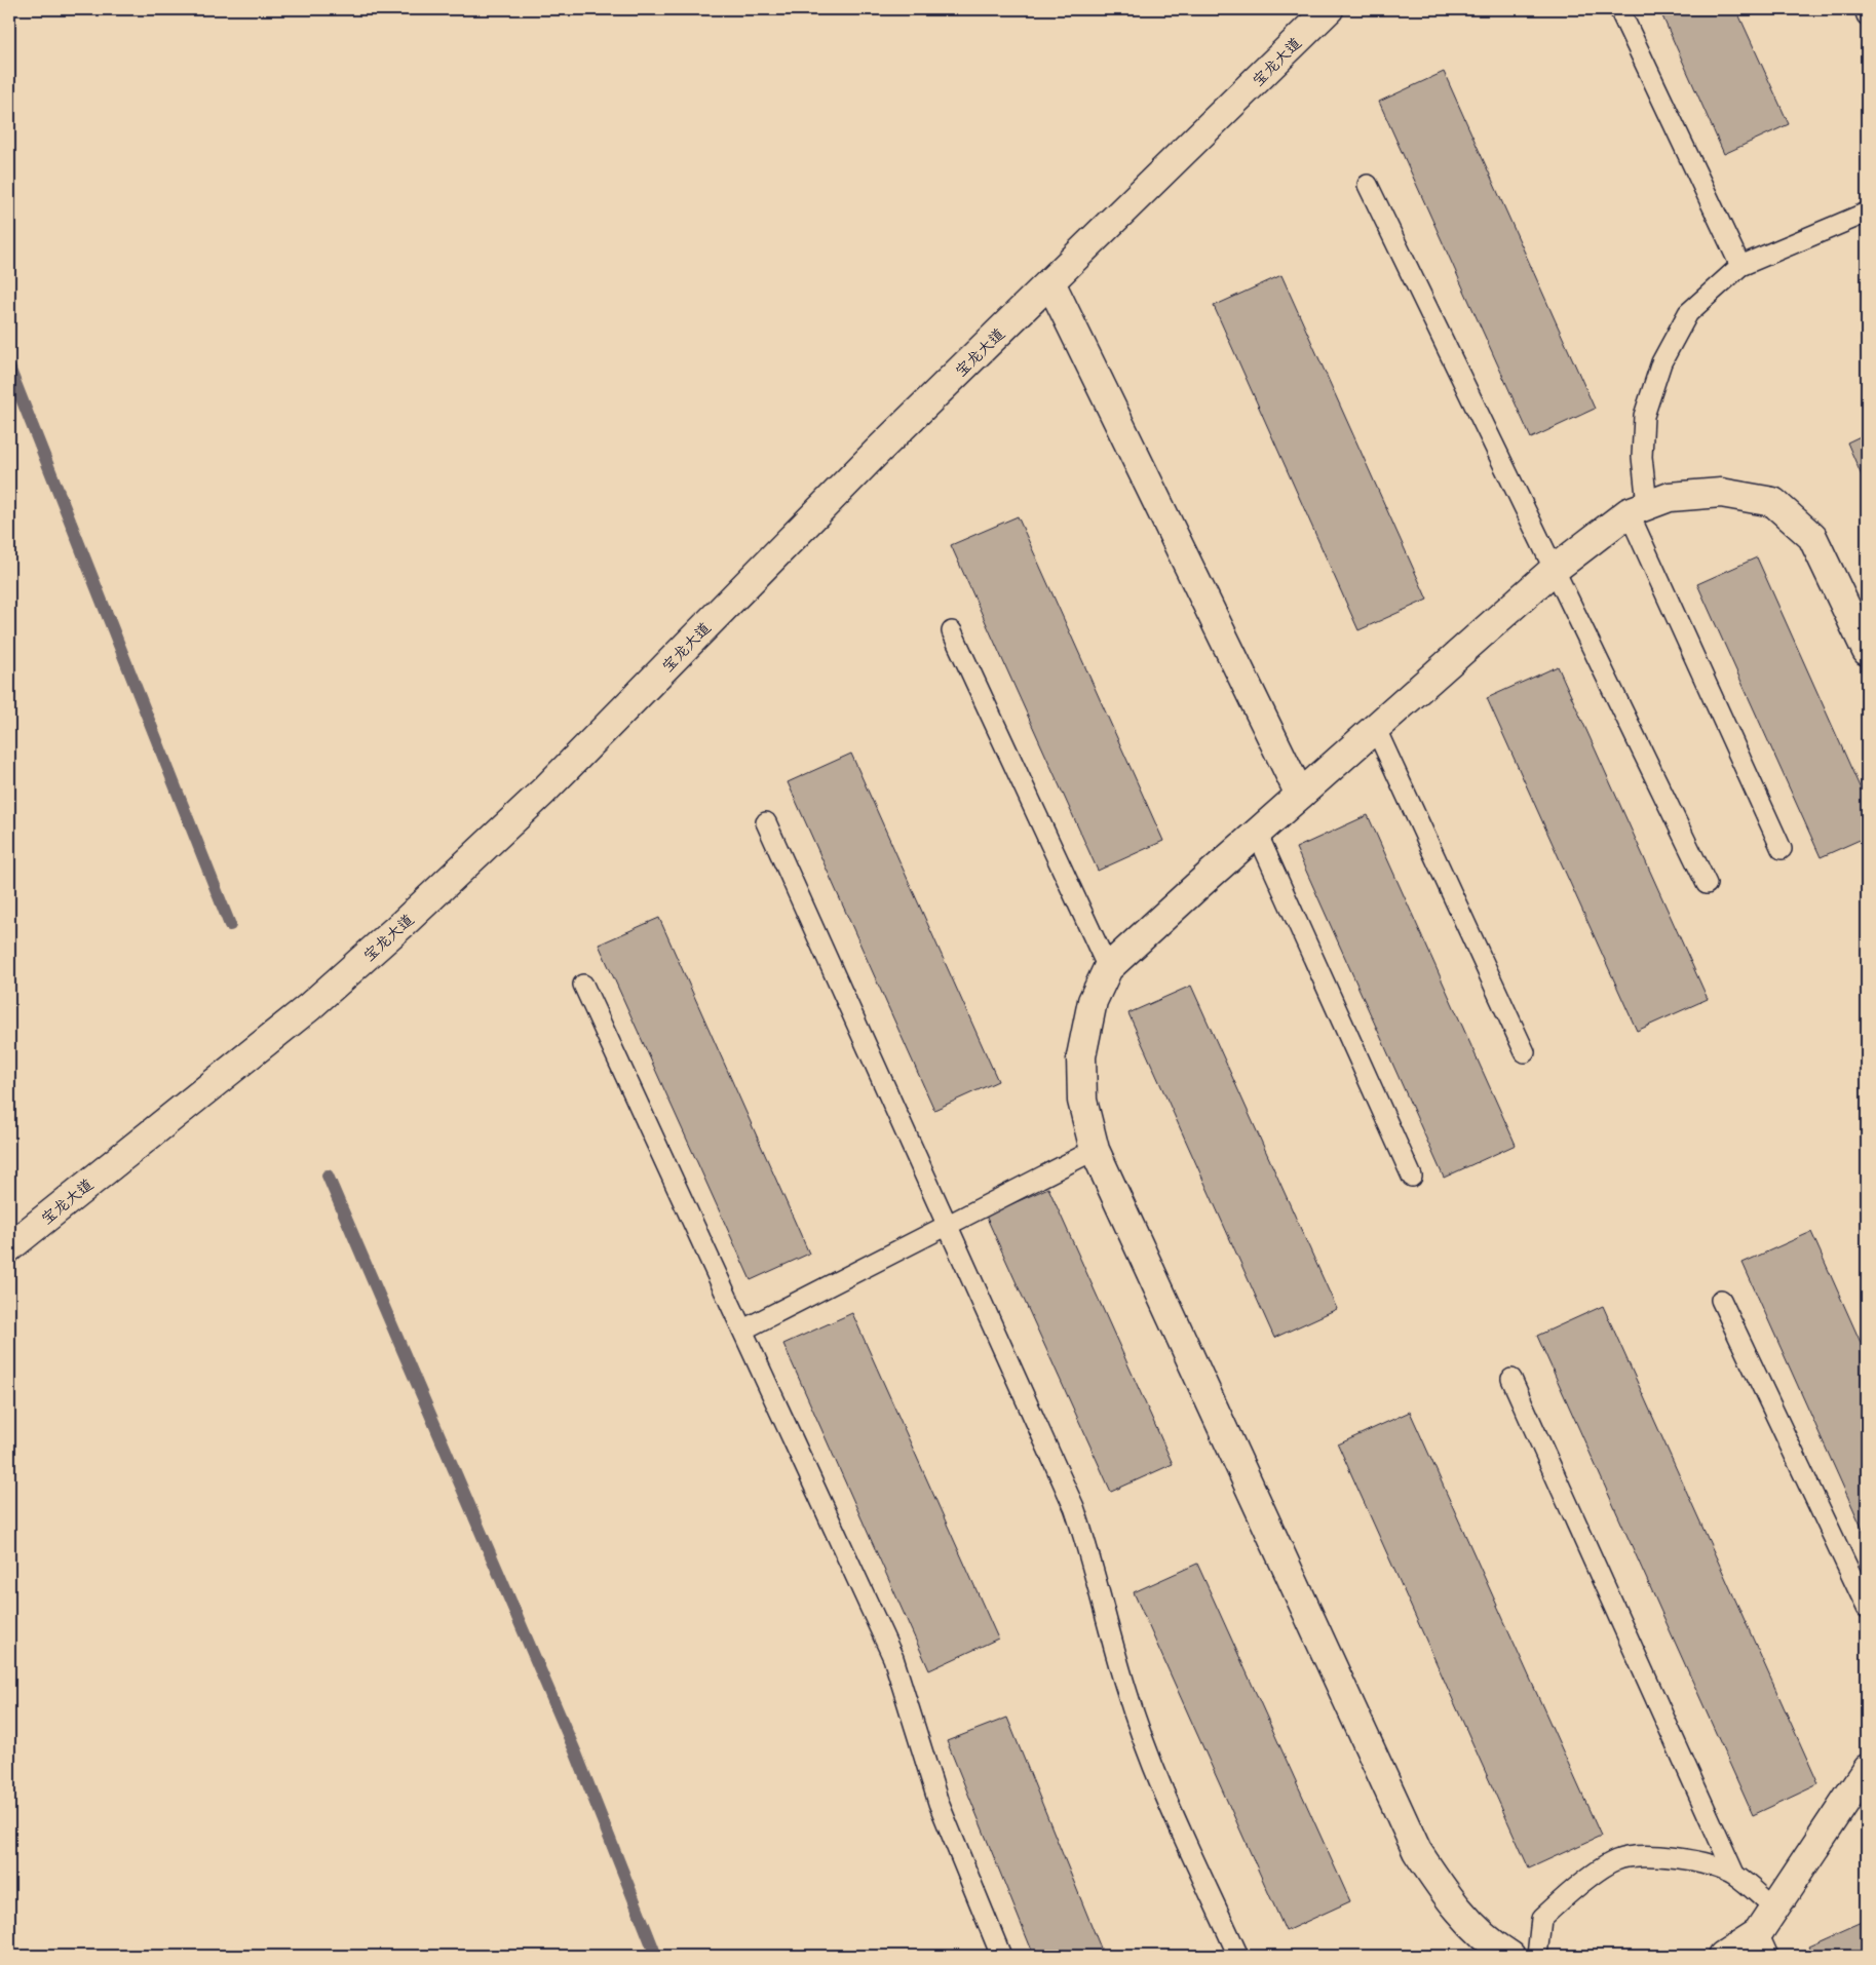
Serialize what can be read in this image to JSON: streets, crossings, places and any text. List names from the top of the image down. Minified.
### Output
{"streets":{"street":["宝龙大道"]}}
